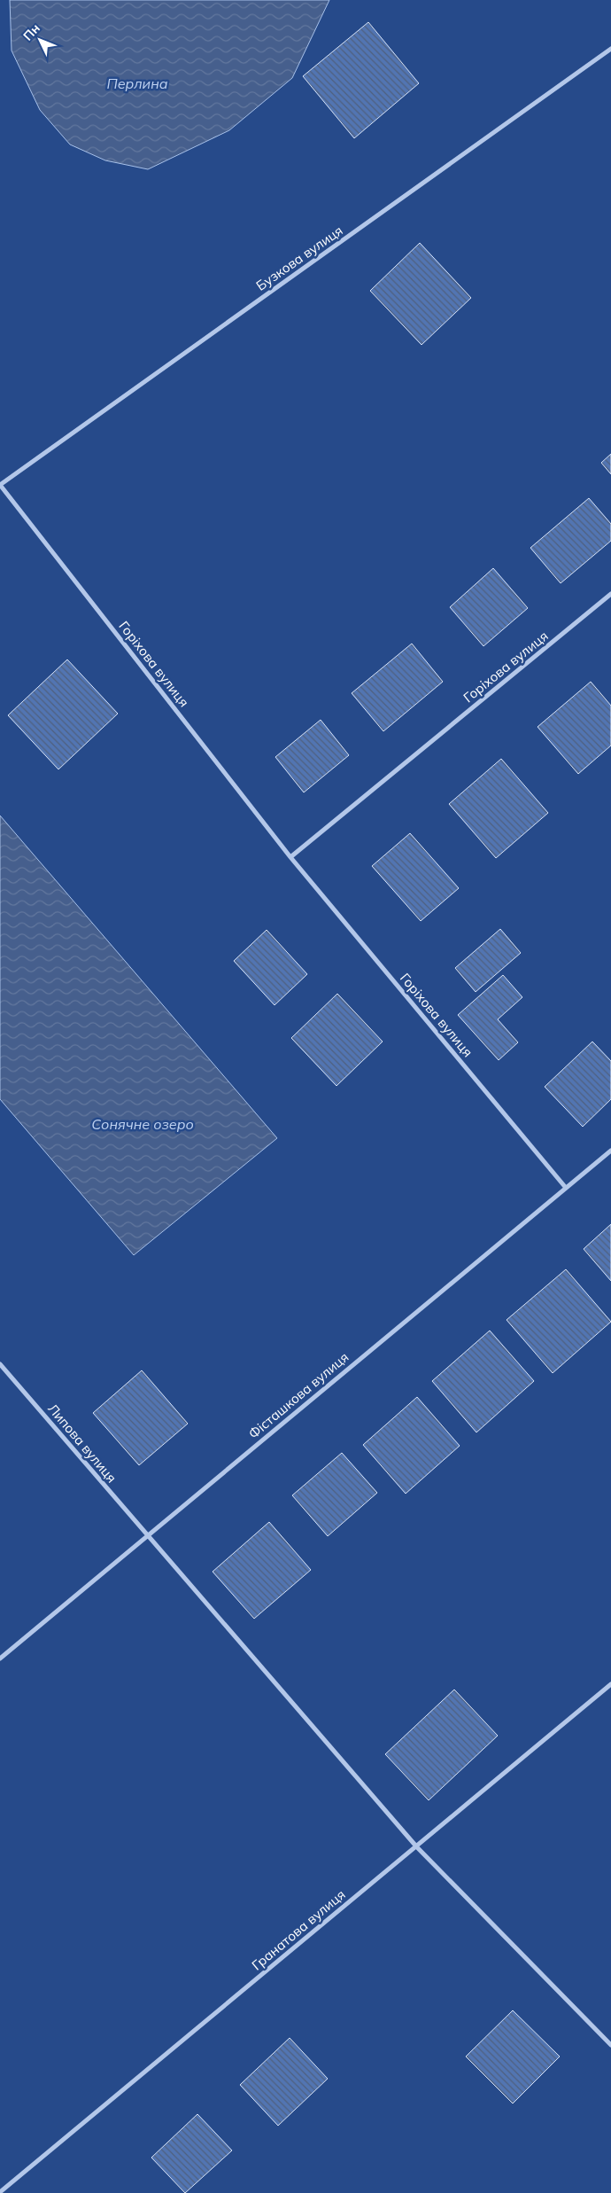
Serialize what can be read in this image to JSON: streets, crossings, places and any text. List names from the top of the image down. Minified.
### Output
{"streets":{"street":["Бузкова вулиця","Горіхова вулиця","Фісташкова вулиця","Липова вулиця","Гранатова вулиця"]},"crossings":[["Бузкова вулиця","Горіхова вулиця"],["Горіхова вулиця","Фісташкова вулиця"],["Фісташкова вулиця","Липова вулиця"],["Липова вулиця","Гранатова вулиця"]],"water":["Перлина","Сонячне озеро"],"north":"top left"}
